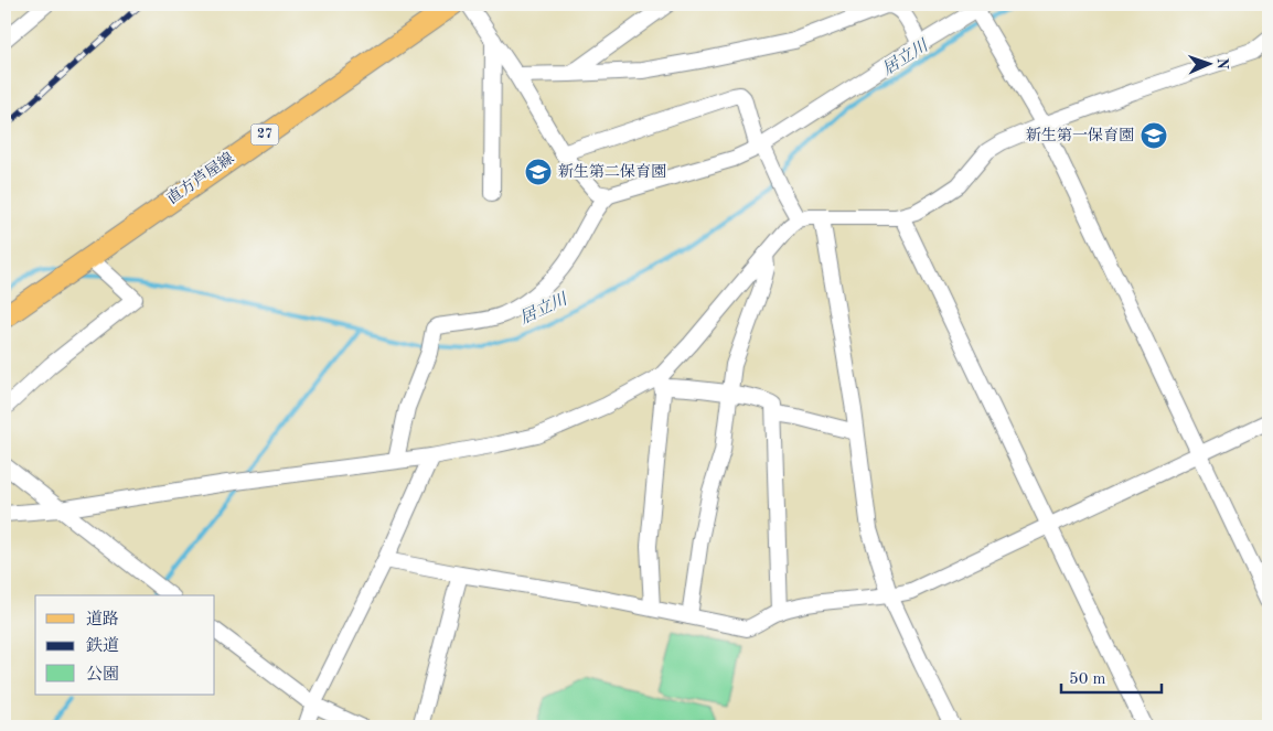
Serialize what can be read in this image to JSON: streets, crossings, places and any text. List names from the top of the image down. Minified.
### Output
{"streets":{"main road":["27","直方芦屋線"]},"water":["居立川"],"places":{"school or university":["新生第一保育園","新生第二保育園"]},"legend":["道路","鉄道","公園"],"scale_bar":"50 m","north":"right"}
